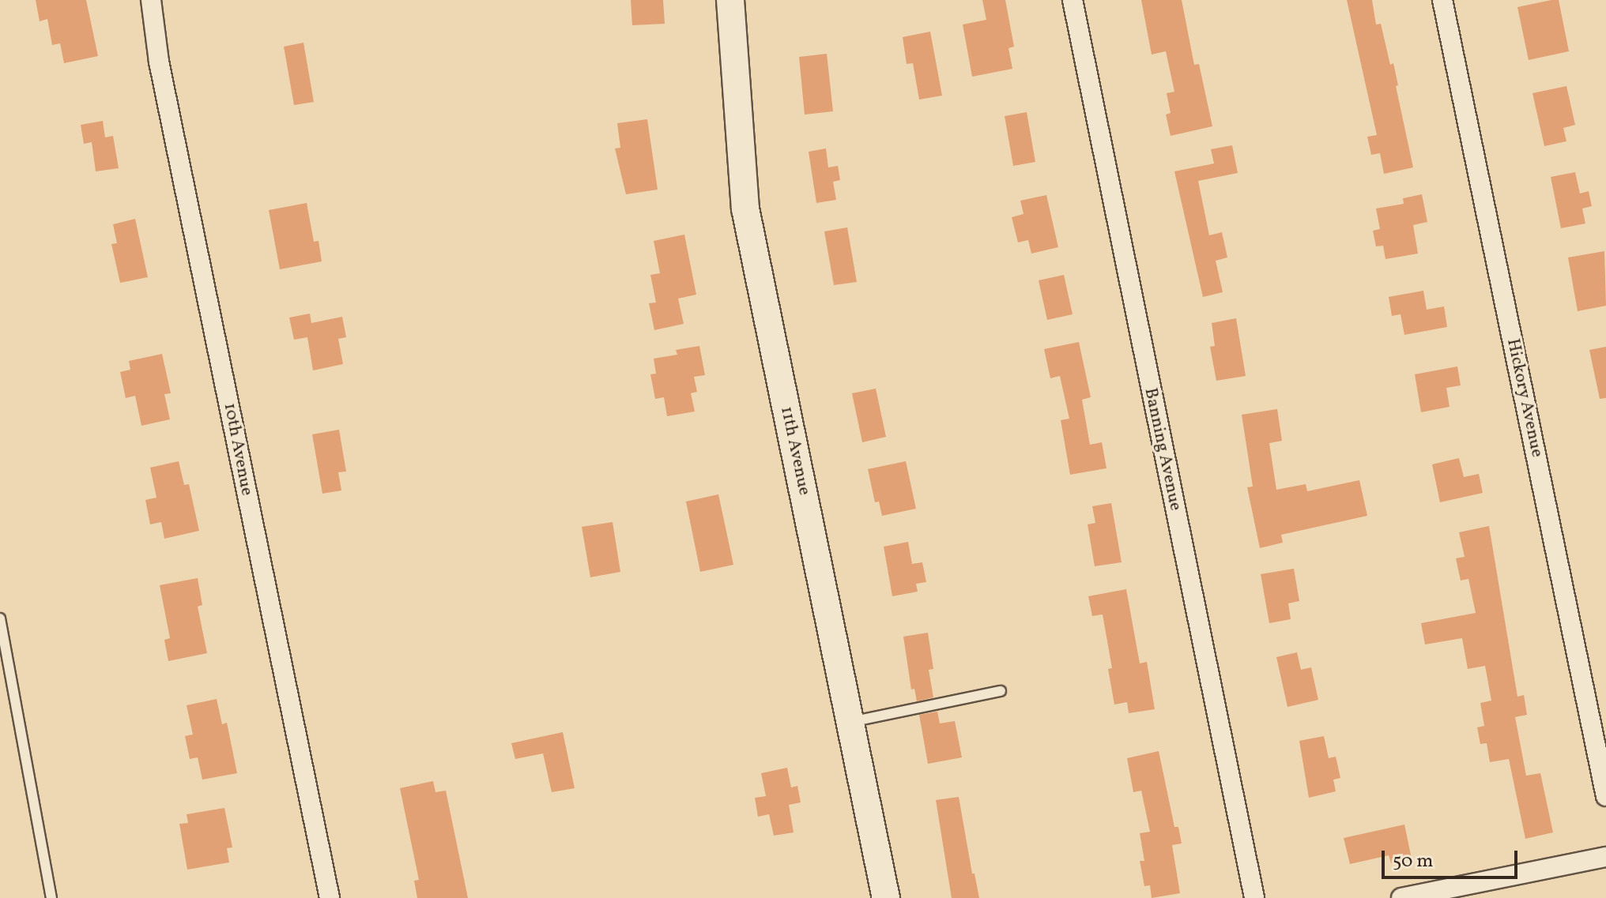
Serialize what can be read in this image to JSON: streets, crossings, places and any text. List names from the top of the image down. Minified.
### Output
{"streets":{"main road":["11th Avenue"],"street":["Hickory Avenue","10th Avenue","Banning Avenue"]},"scale_bar":"50 m"}
